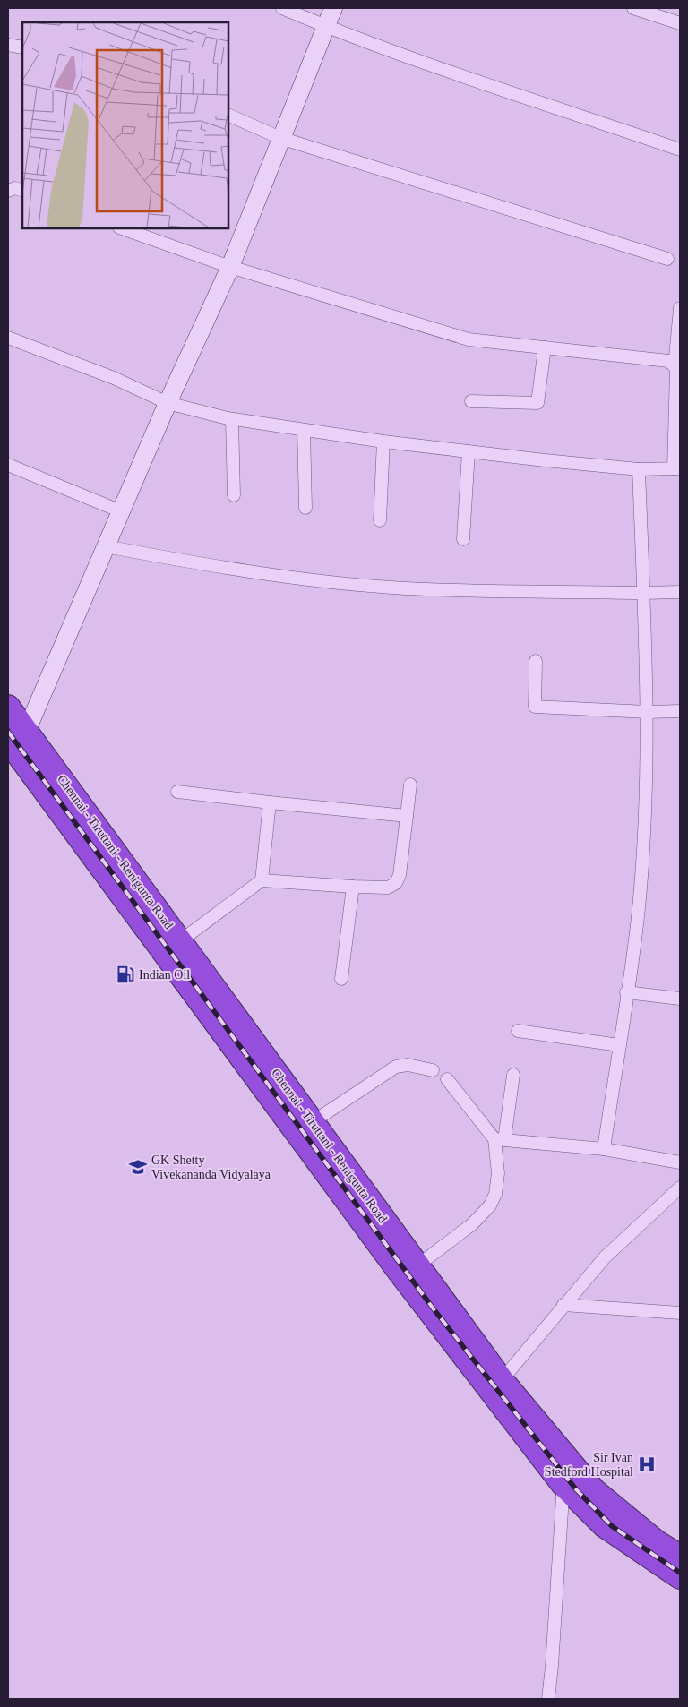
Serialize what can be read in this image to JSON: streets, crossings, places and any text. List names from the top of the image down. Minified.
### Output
{"streets":{"highway":["Chennai - Tiruttani - Renigunta Road"]},"places":{"fuel station":["Indian Oil"],"school or university":["GK Shetty Vivekananda Vidyalaya"],"hospital":["Sir Ivan Stedford Hospital"]}}
